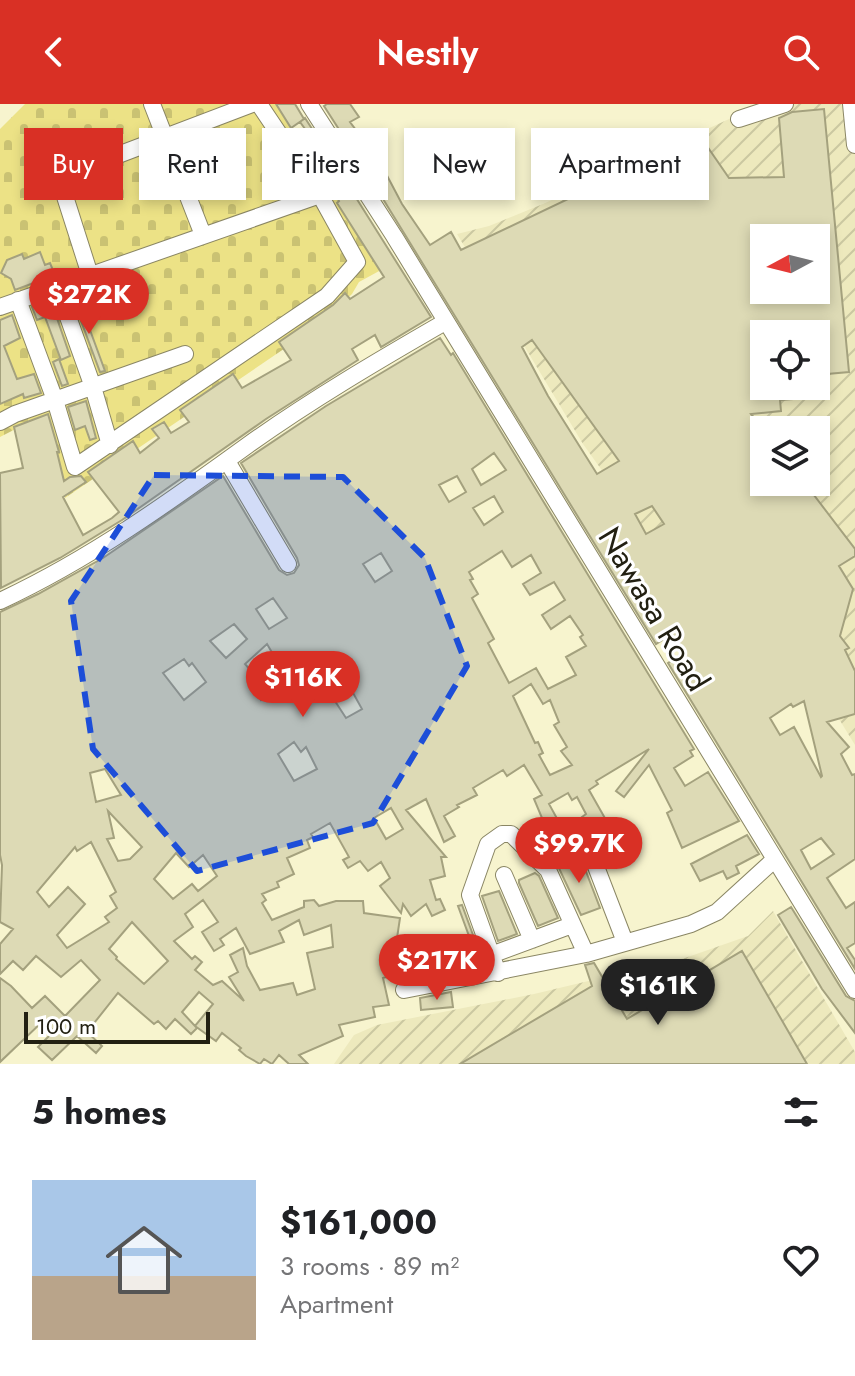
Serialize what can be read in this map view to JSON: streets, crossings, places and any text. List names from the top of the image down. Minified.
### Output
{"streets":{"street":["Nawasa Road"]},"scale_bar":"100 m","north":"left","page":{"header":"Nestly","chip":["Buy","Rent","Filters","New","Apartment"],"price":["$272K","$116K","$99.7K","$217K","$161K"],"scale":"100 m","heading":"5 homes","list":[{"name":"$161,000","note":"3 rooms · 89 m² · Apartment"}]}}
